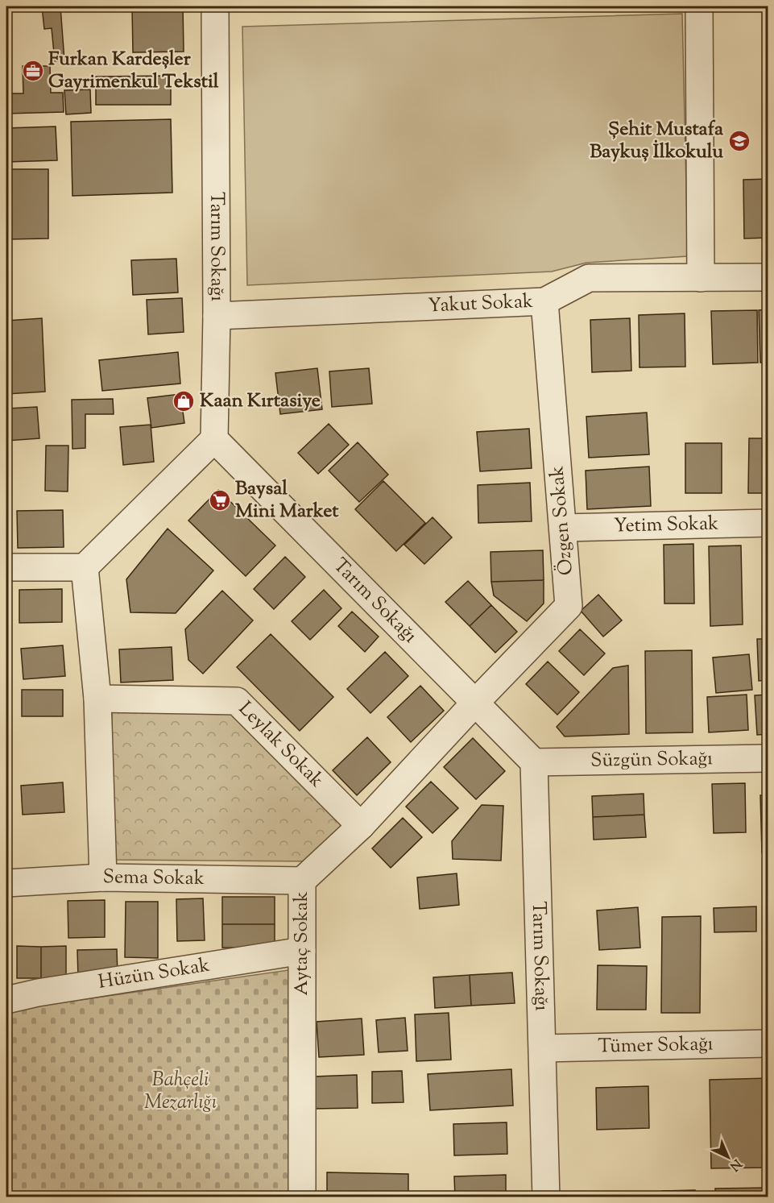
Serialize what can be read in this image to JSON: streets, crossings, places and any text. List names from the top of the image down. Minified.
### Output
{"streets":{"street":["Tarım Sokağı","Yakut Sokak","Özgen Sokak","Yetim Sokak","Leylak Sokak","Süzgün Sokağı","Sema Sokak","Aytaç Sokak","Hüzün Sokak","Tümer Sokağı"]},"crossings":[["Tarım Sokağı","Yakut Sokak"],["Tarım Sokağı","Özgen Sokak"],["Tarım Sokağı","Süzgün Sokağı"],["Tarım Sokağı","Aytaç Sokak"],["Tarım Sokağı","Tümer Sokağı"],["Yakut Sokak","Özgen Sokak"],["Özgen Sokak","Yetim Sokak"],["Özgen Sokak","Aytaç Sokak"],["Leylak Sokak","Aytaç Sokak"],["Sema Sokak","Aytaç Sokak"],["Aytaç Sokak","Hüzün Sokak"]],"parks":["Bahçeli Mezarlığı"],"places":{"office":["Furkan Kardeşler Gayrimenkul Tekstil"],"school or university":["Şehit Mustafa Baykuş İlkokulu"],"shop":["Kaan Kırtasiye"],"supermarket":["Baysal Mini Market"]},"north":"bottom right"}
